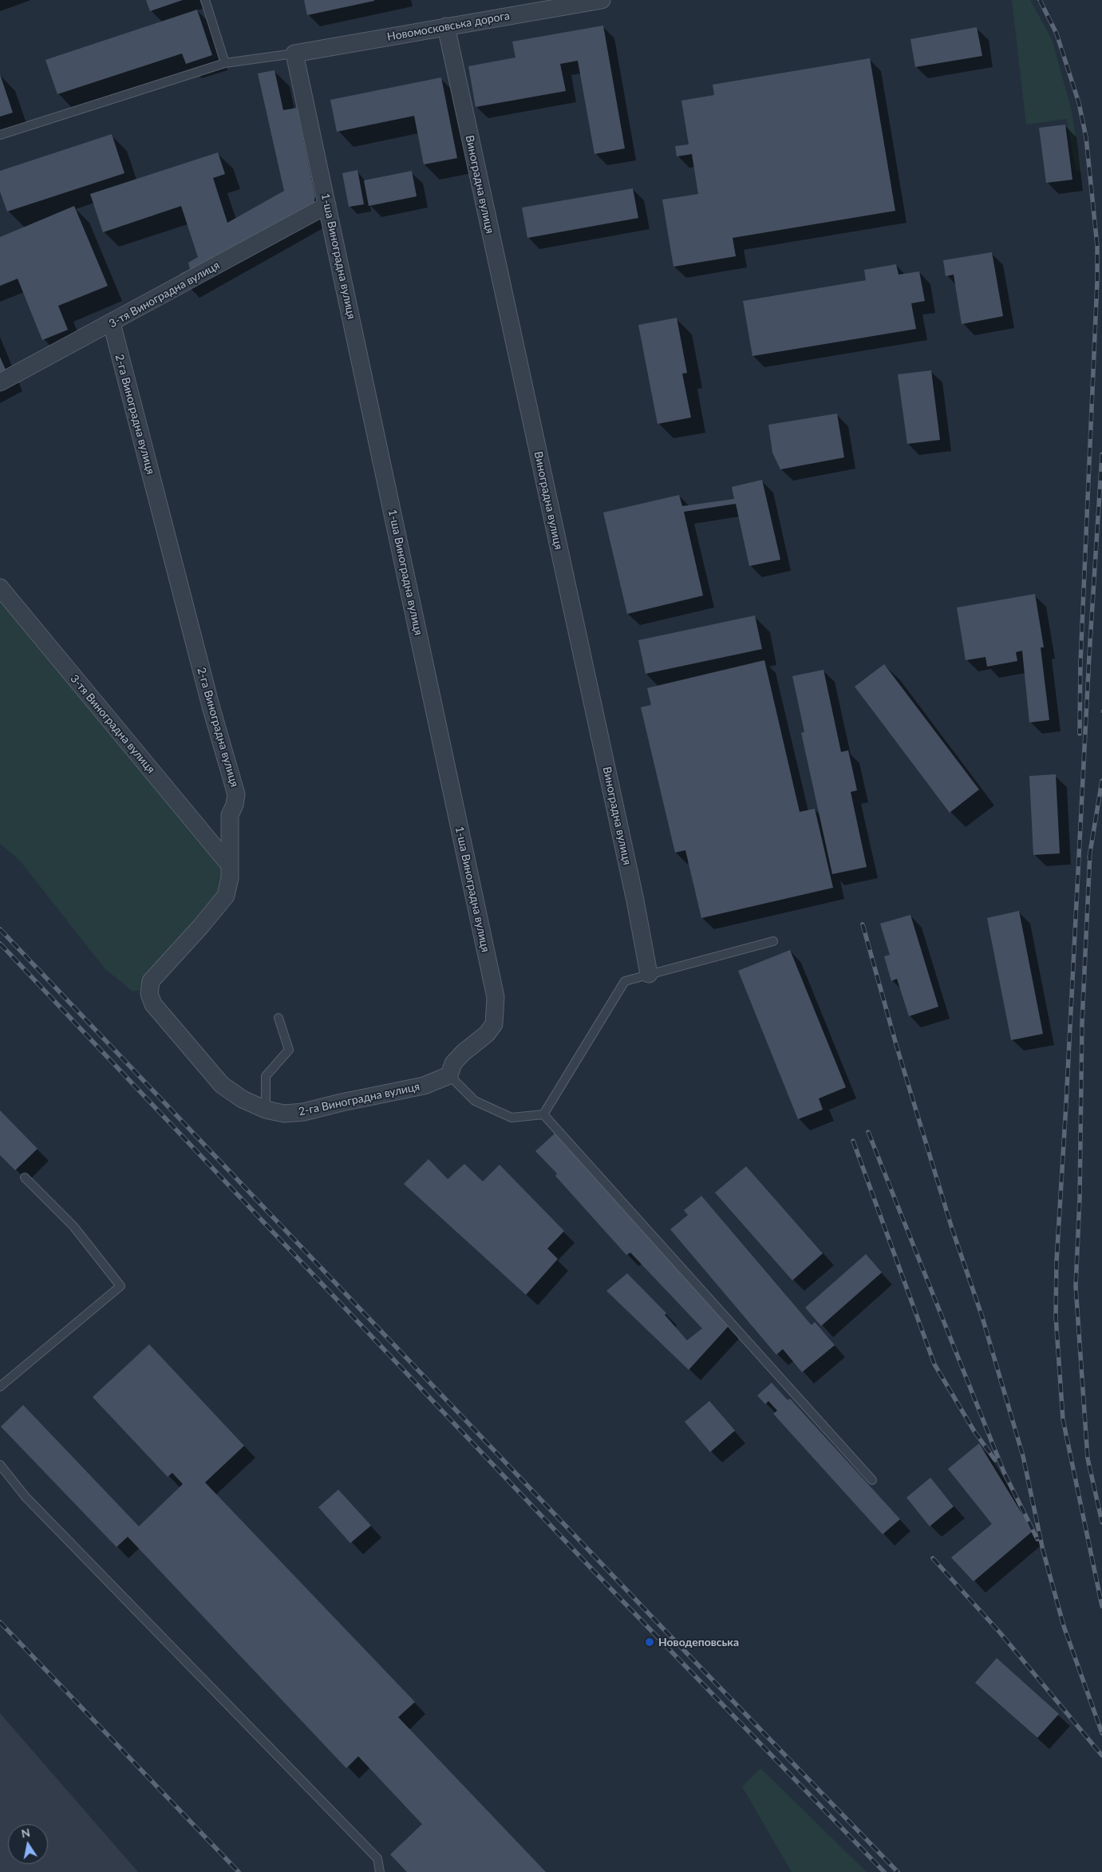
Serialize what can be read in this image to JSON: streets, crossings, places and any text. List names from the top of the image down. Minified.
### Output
{"streets":{"street":["Новомосковська дорога","Виноградна вулиця","1-ша Виноградна вулиця","3-тя Виноградна вулиця","2-га Виноградна вулиця"]},"crossings":[["Новомосковська дорога","Виноградна вулиця"],["Новомосковська дорога","1-ша Виноградна вулиця"],["1-ша Виноградна вулиця","3-тя Виноградна вулиця"],["1-ша Виноградна вулиця","2-га Виноградна вулиця"],["3-тя Виноградна вулиця","2-га Виноградна вулиця"]],"places":["Новодеповська"],"north":"top"}
